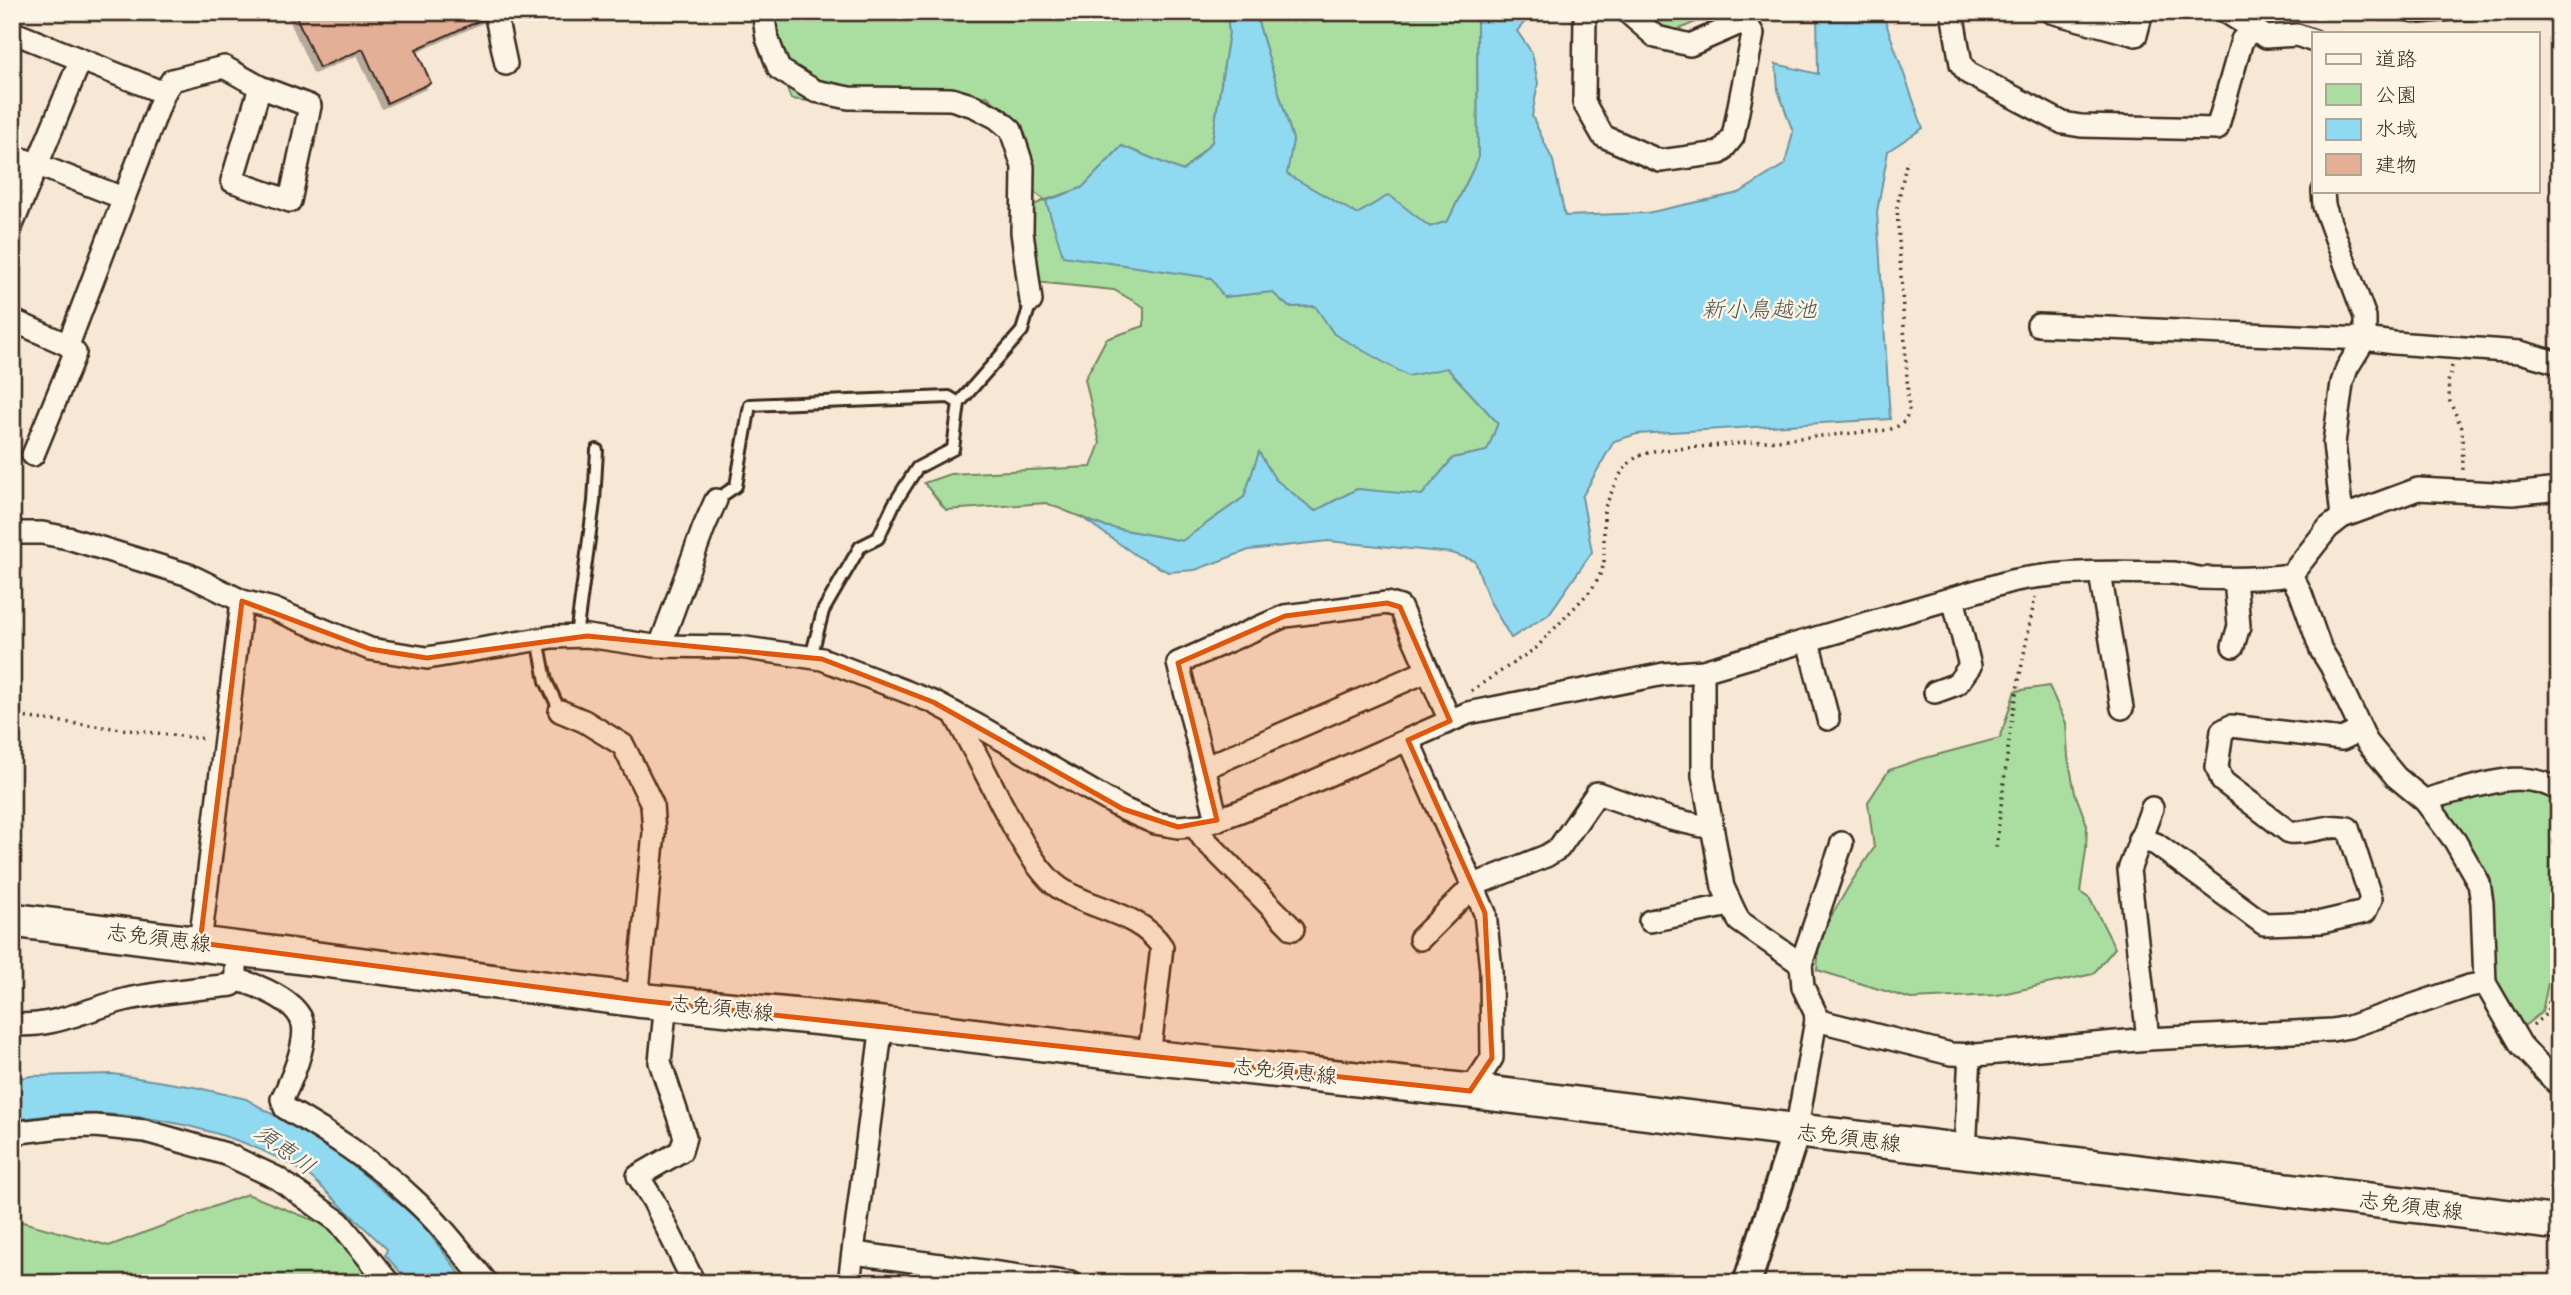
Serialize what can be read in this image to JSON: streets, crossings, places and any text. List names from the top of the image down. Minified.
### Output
{"streets":{"main road":["志免須恵線"]},"water":["新小鳥越池","須恵川"],"legend":["道路","公園","水域","建物"]}
